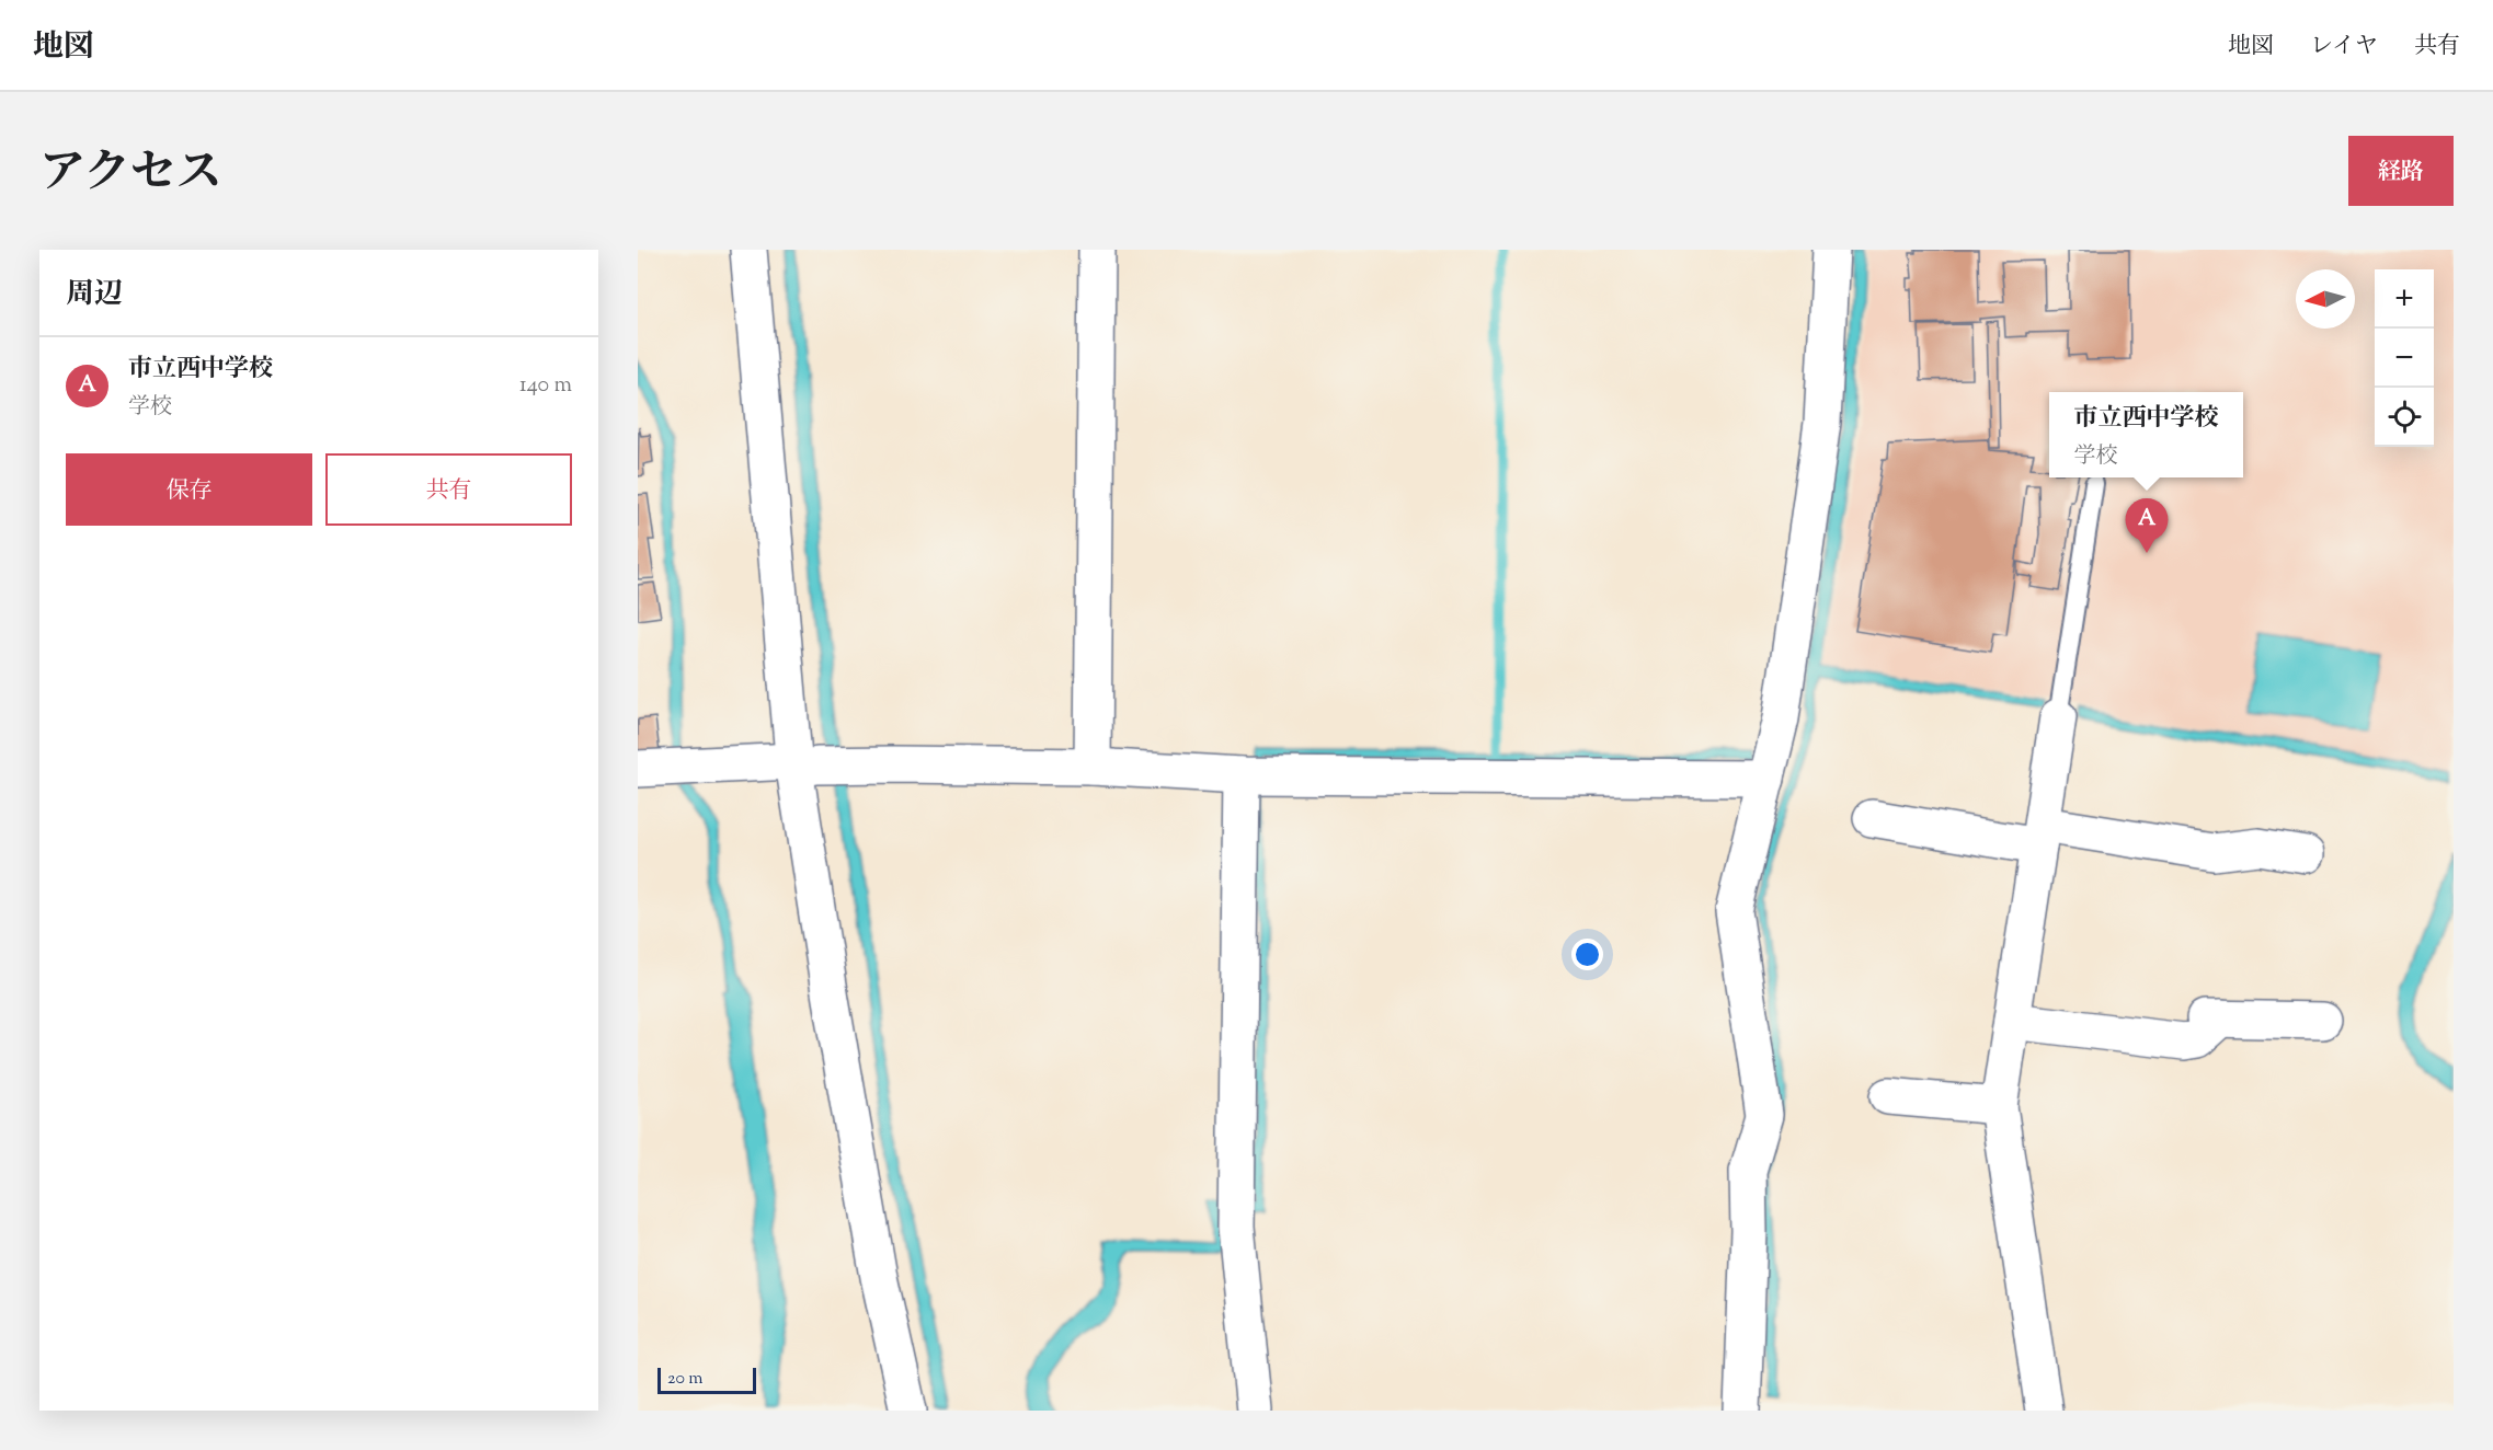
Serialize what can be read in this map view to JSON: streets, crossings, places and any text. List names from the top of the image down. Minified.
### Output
{"scale_bar":"20 m","north":"left","page":{"header":"地図","nav":["地図","レイヤ","共有"],"title":"アクセス","buttons":["経路",["保存","共有"]],"heading":"周辺","map_buttons":["+","−"],"list":[{"mark":"A","name":"市立西中学校","note":"学校","value":"140 m"}],"popup":["市立西中学校","学校"],"pins":"A","scale":"20 m"}}
